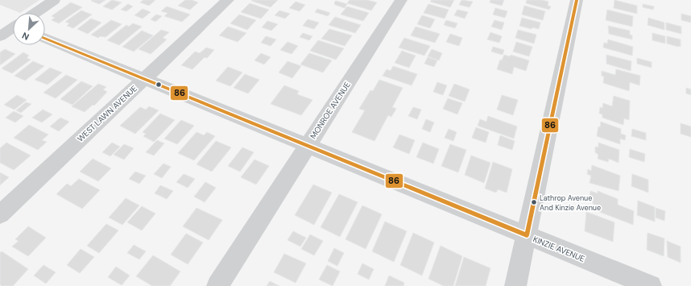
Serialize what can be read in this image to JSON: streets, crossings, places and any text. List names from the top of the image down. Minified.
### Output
{"streets":{"street":["MONROE AVENUE","WEST LAWN AVENUE","KINZIE AVENUE"]},"crossings":[["MONROE AVENUE","KINZIE AVENUE"],["WEST LAWN AVENUE","KINZIE AVENUE"]],"places":["Lathrop Avenue And Kinzie Avenue"],"lines":["transit line 86"],"north":"bottom left"}
